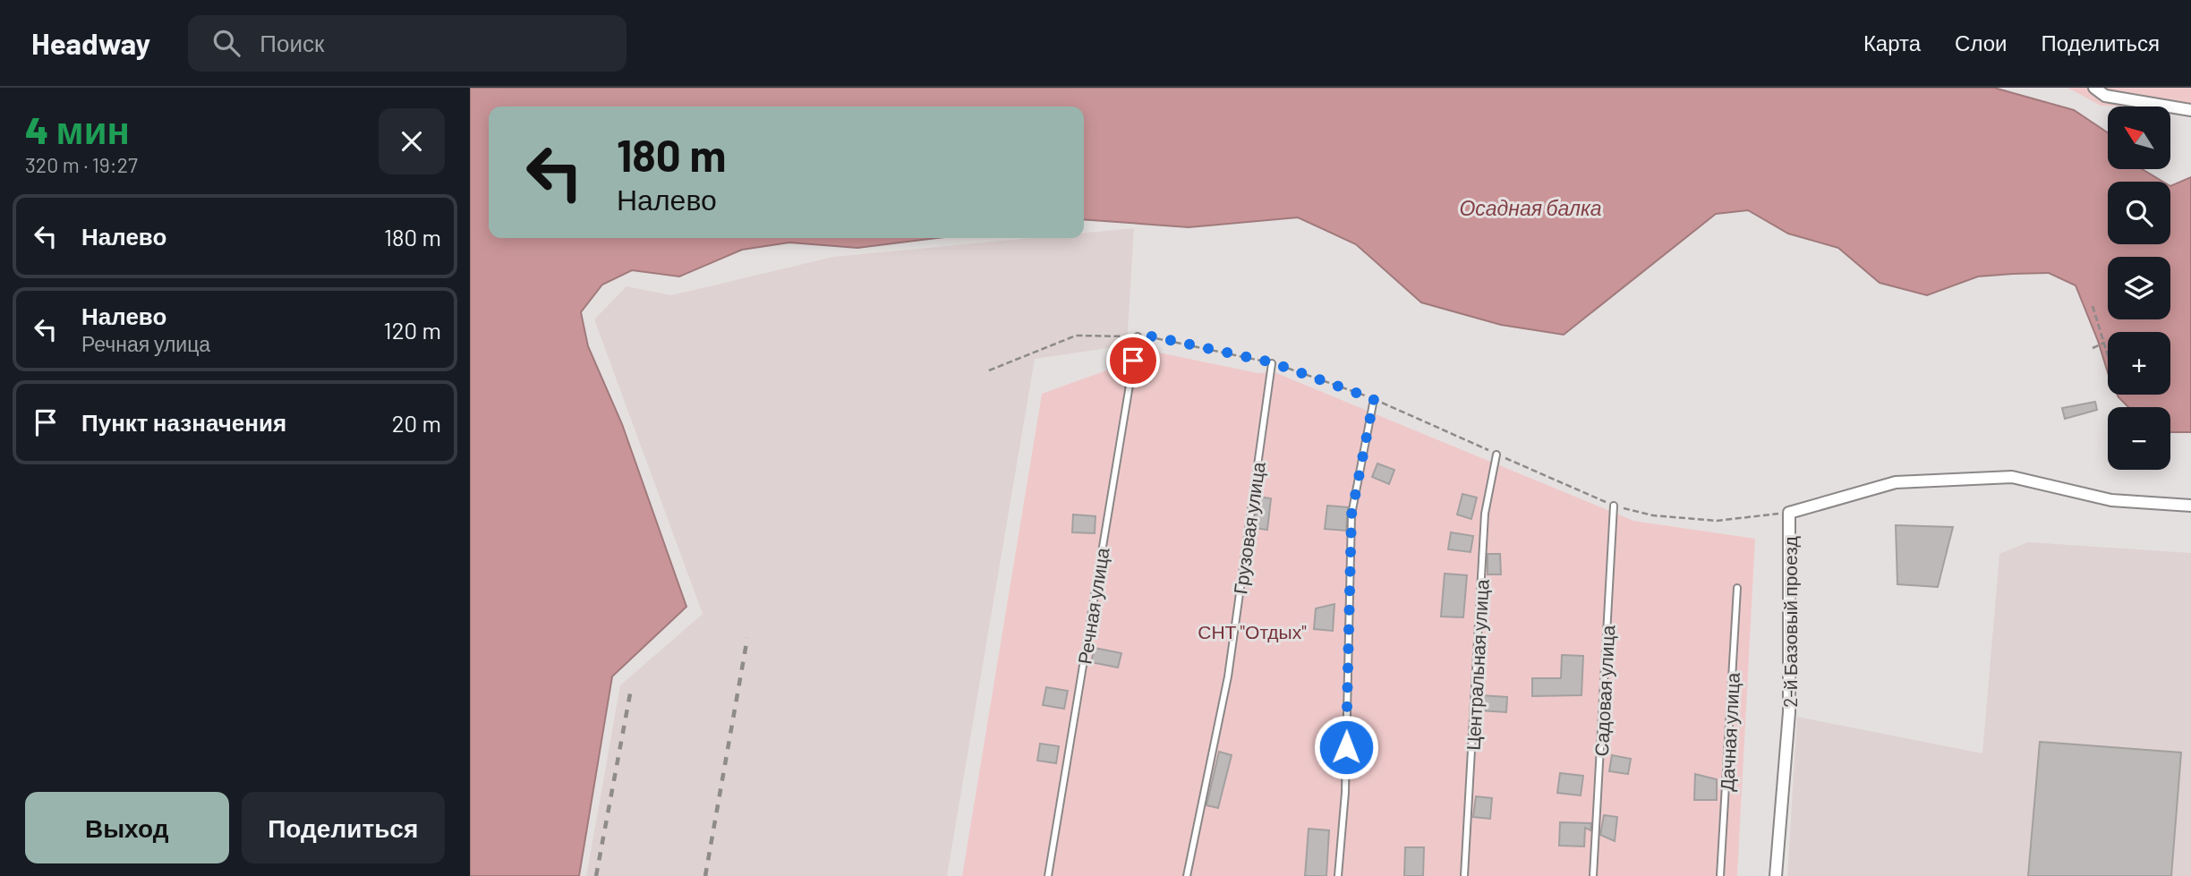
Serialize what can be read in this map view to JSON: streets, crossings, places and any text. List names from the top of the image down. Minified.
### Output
{"streets":{"street":["2-й Базовый проезд"],"lane":["Грузовая улица","Речная улица","Центральная улица","Садовая улица","Дачная улица"]},"water":["Осадная балка"],"parks":["СНТ \"Отдых\""],"north":"top left","page":{"header":"Headway","search":"Поиск","nav":["Карта","Слои","Поделиться"],"heading":["4 мин","320 m · 19:27"],"map_buttons":["+","−"],"turn":["180 m","Налево"],"list":[{"name":"Налево","value":"180 m"},{"name":"Налево","note":"Речная улица","value":"120 m"},{"name":"Пункт назначения","value":"20 m"}],"buttons":["Выход","Поделиться"]}}
